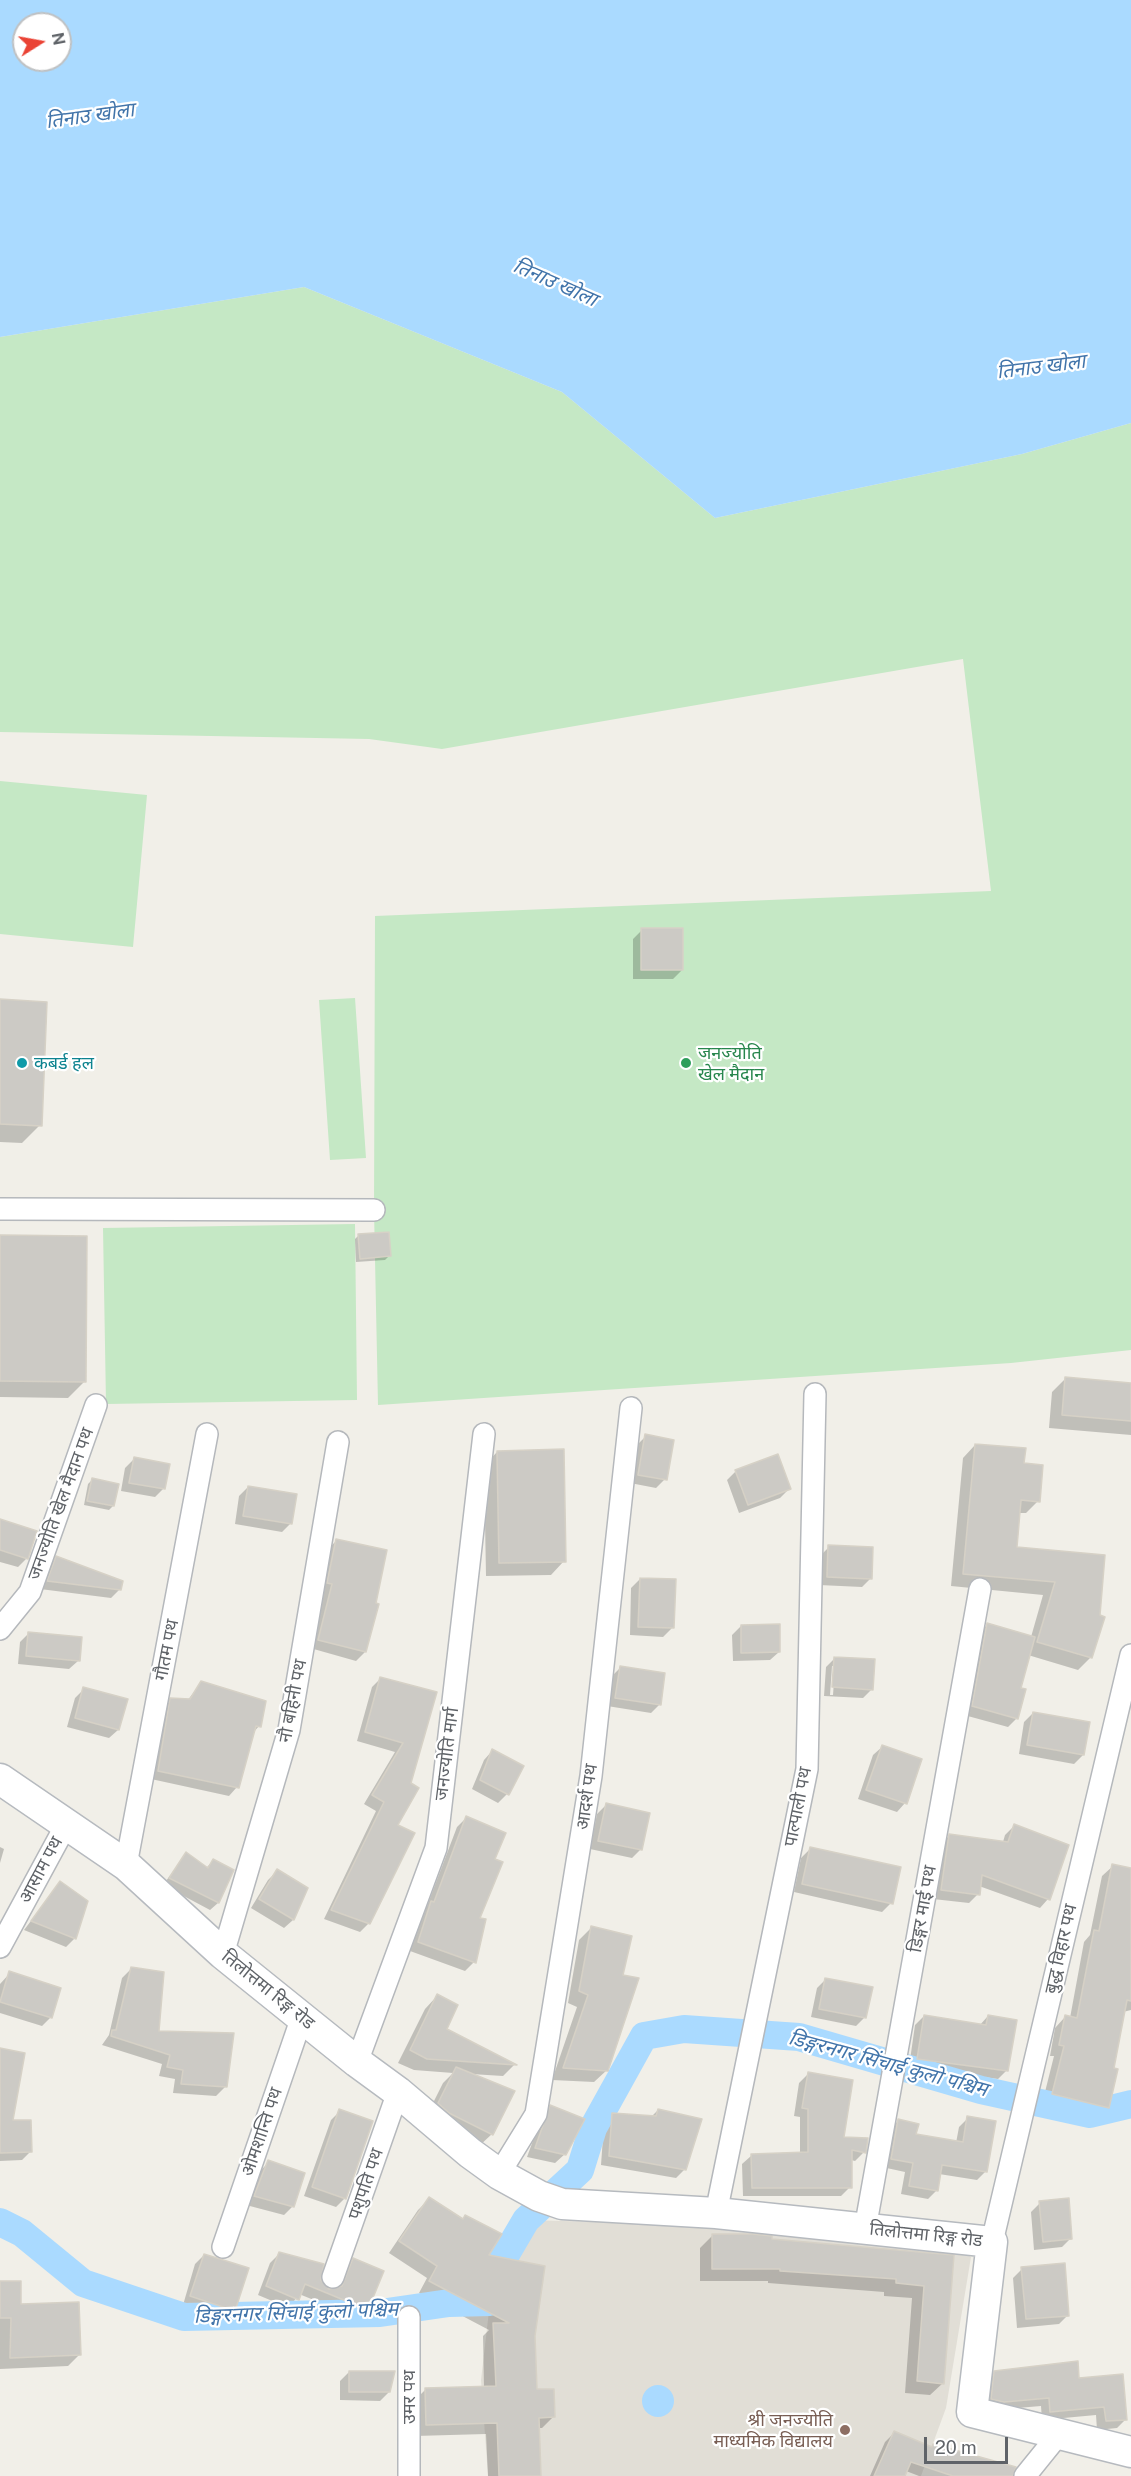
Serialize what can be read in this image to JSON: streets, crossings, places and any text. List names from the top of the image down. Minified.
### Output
{"streets":{"street":["जनज्योति खेल मैदान पथ","गौतम पथ","नौ बहिनी पथ","जनज्योति मार्ग","आदर्श पथ","पाल्पाली पथ","आसाम पथ","डिङ्गर माई पथ","बुद्ध विहार पथ","तिलोत्तमा रिङ्ग रोड","ओमशान्ति पथ","पशुपति पथ","उमर पथ"]},"crossings":[["गौतम पथ","तिलोत्तमा रिङ्ग रोड"],["नौ बहिनी पथ","तिलोत्तमा रिङ्ग रोड"],["जनज्योति मार्ग","तिलोत्तमा रिङ्ग रोड"],["आदर्श पथ","तिलोत्तमा रिङ्ग रोड"],["पाल्पाली पथ","तिलोत्तमा रिङ्ग रोड"],["आसाम पथ","तिलोत्तमा रिङ्ग रोड"],["डिङ्गर माई पथ","तिलोत्तमा रिङ्ग रोड"],["बुद्ध विहार पथ","तिलोत्तमा रिङ्ग रोड"],["तिलोत्तमा रिङ्ग रोड","ओमशान्ति पथ"],["तिलोत्तमा रिङ्ग रोड","पशुपति पथ"]],"water":["तिनाउ खोला","डिङ्गरनगर सिंचाई कुलो पश्चिम"],"places":["कबर्ड हल","जनज्योति खेल मैदान","श्री जनज्योति माध्यमिक विद्यालय"],"scale_bar":"20 m","north":"right"}
